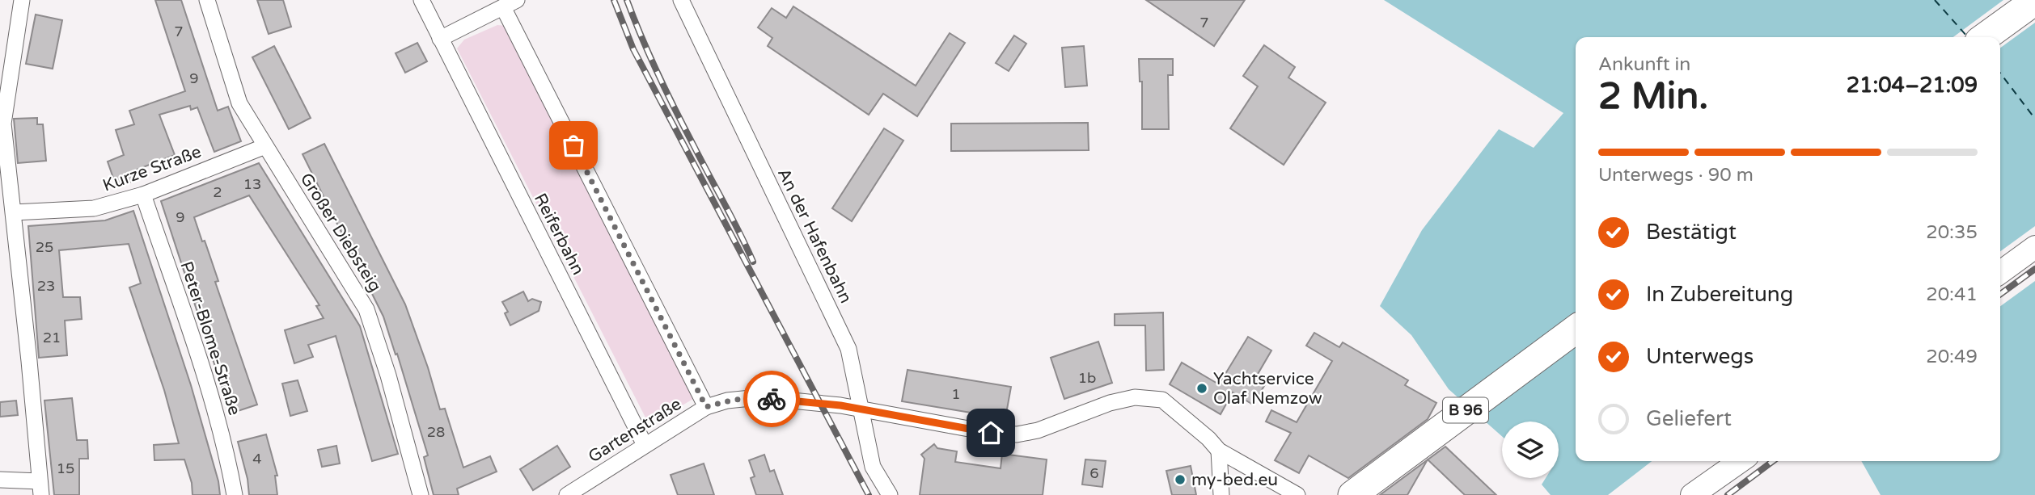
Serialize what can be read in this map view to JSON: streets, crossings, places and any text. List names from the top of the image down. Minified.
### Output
{"streets":{"highway":["B 96"],"street":["Kurze Straße","Großer Diebsteig","Reiferbahn","An der Hafenbahn","Peter-Blome-Straße","Gartenstraße"]},"crossings":[["Kurze Straße","Großer Diebsteig"],["Kurze Straße","Peter-Blome-Straße"],["Reiferbahn","Gartenstraße"],["An der Hafenbahn","Gartenstraße"]],"places":["Yachtservice Olaf Nemzow","my-bed.eu"],"house_numbers":["7","7","9","13","2","9","25","23","21","1b","1","28","4","15","6"],"page":{"heading":["2 Min.","Ankunft in","21:04–21:09"],"bar":"Unterwegs · 90 m","list":[["Bestätigt","20:35"],["In Zubereitung","20:41"],["Unterwegs","20:49"],"Geliefert"]}}
